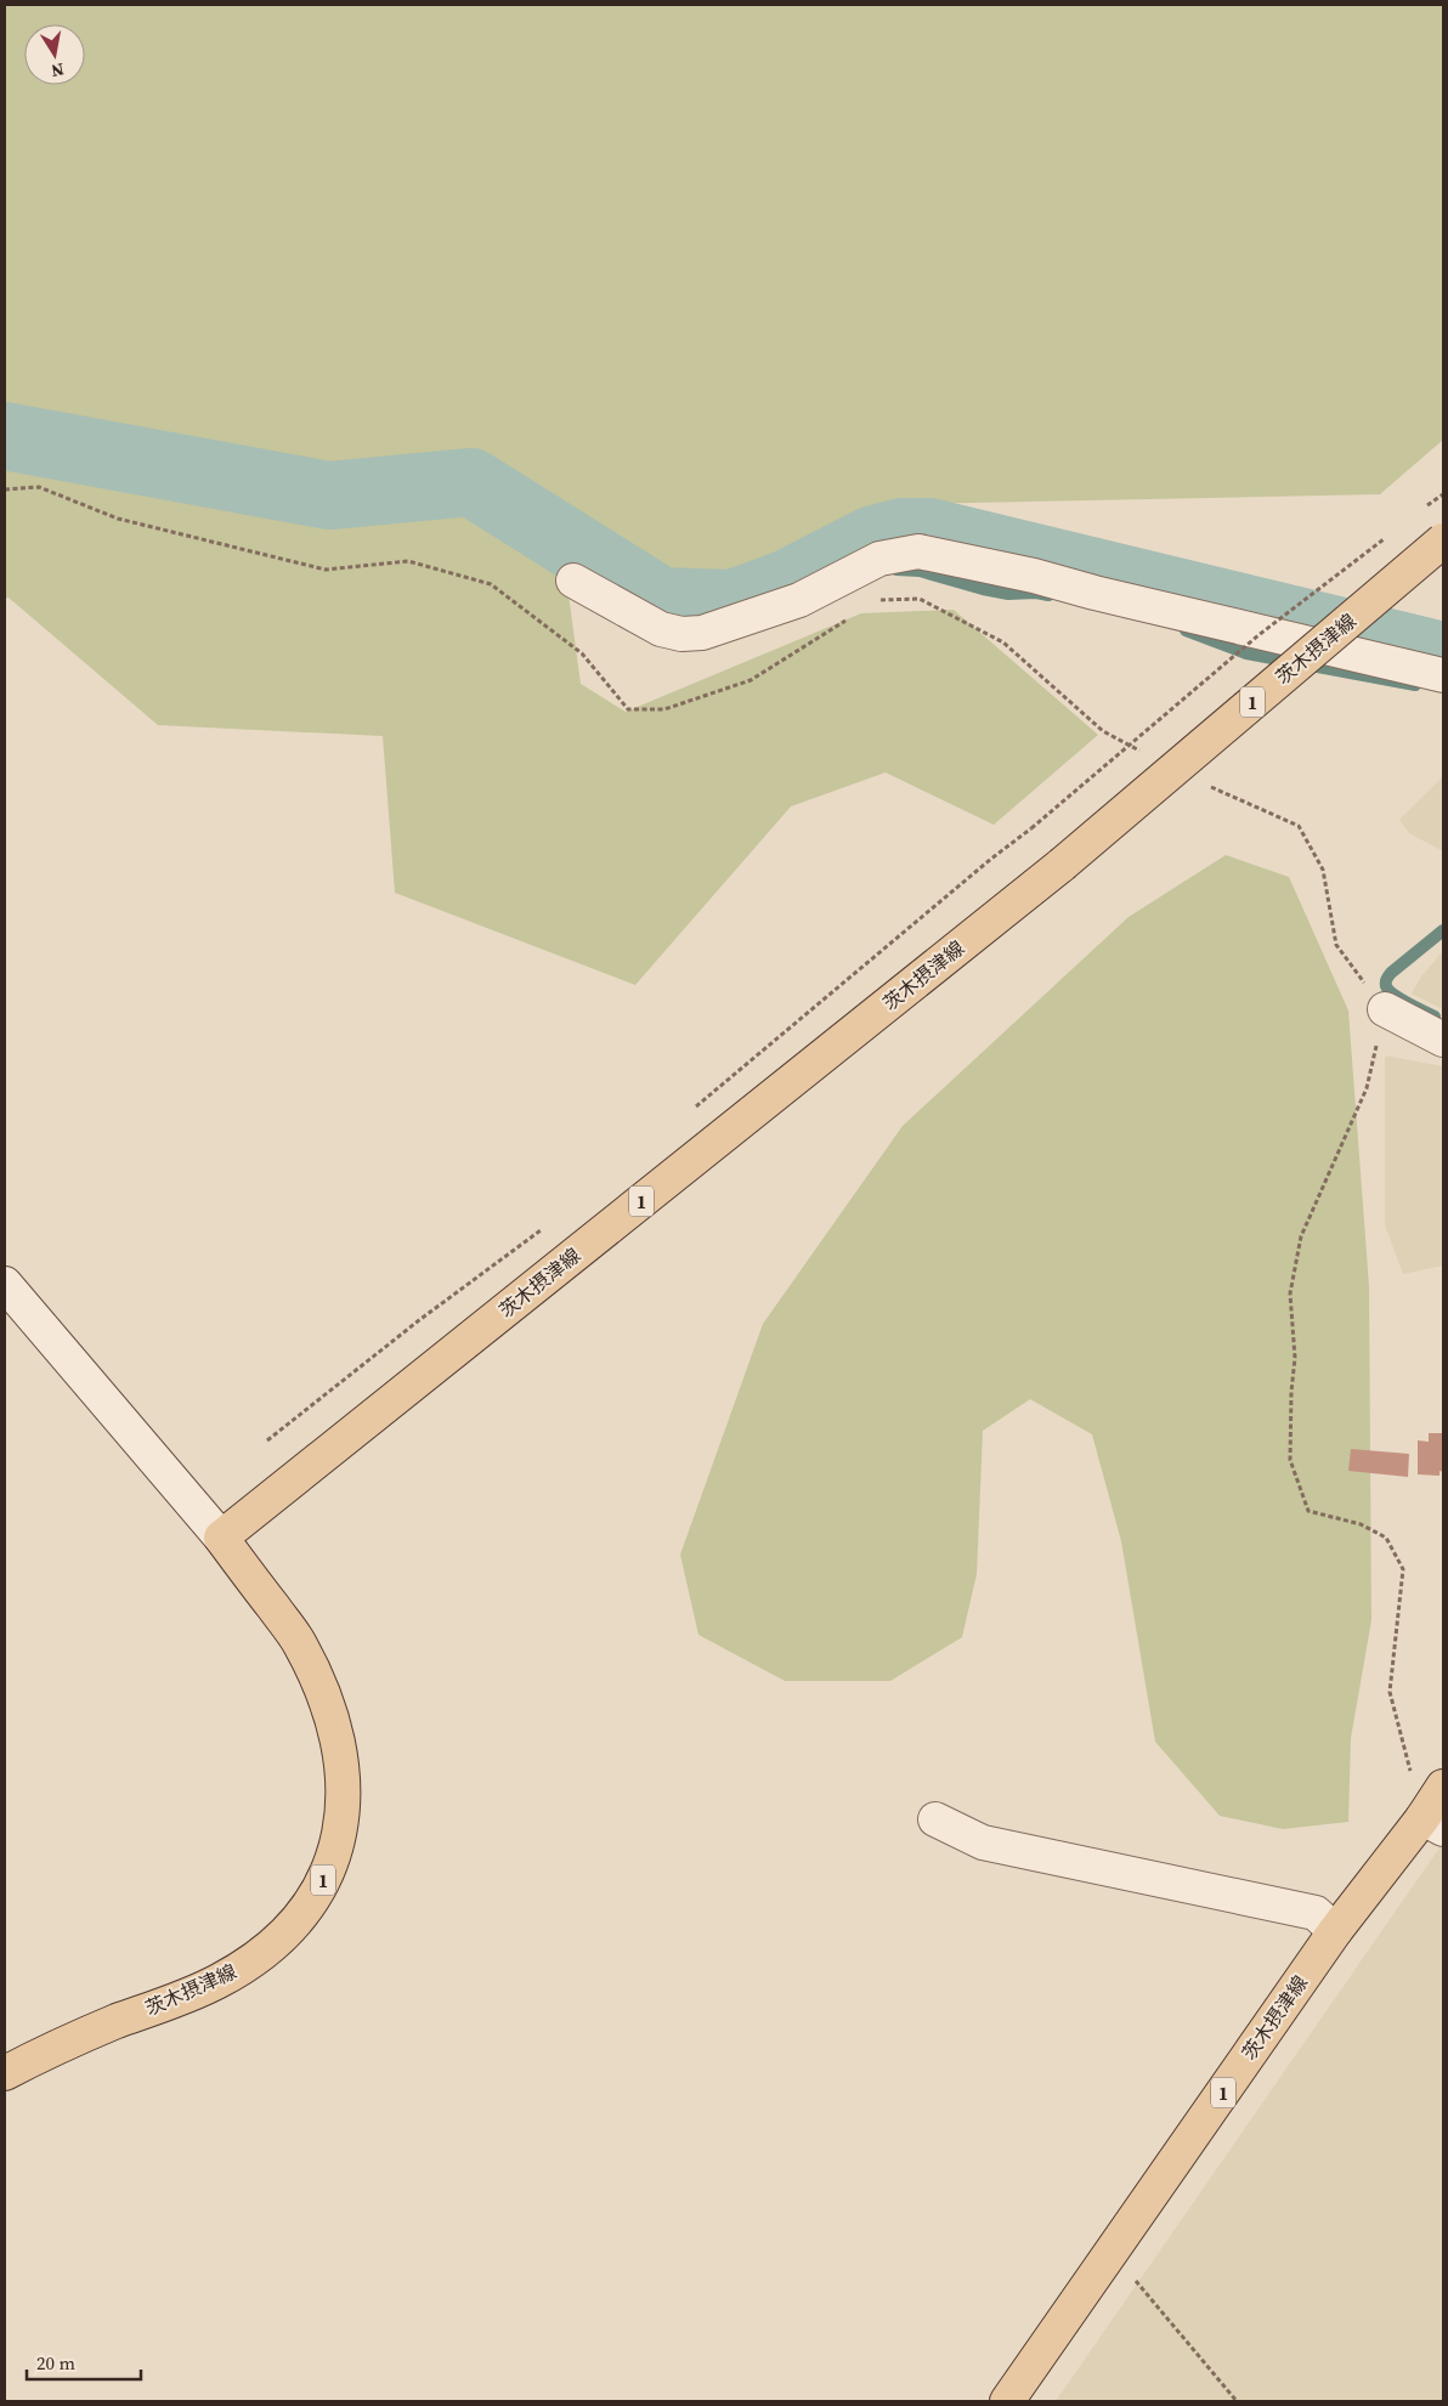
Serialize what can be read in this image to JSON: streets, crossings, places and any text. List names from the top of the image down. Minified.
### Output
{"streets":{"main road":["茨木摂津線","1"]},"scale_bar":"20 m","north":"bottom"}
